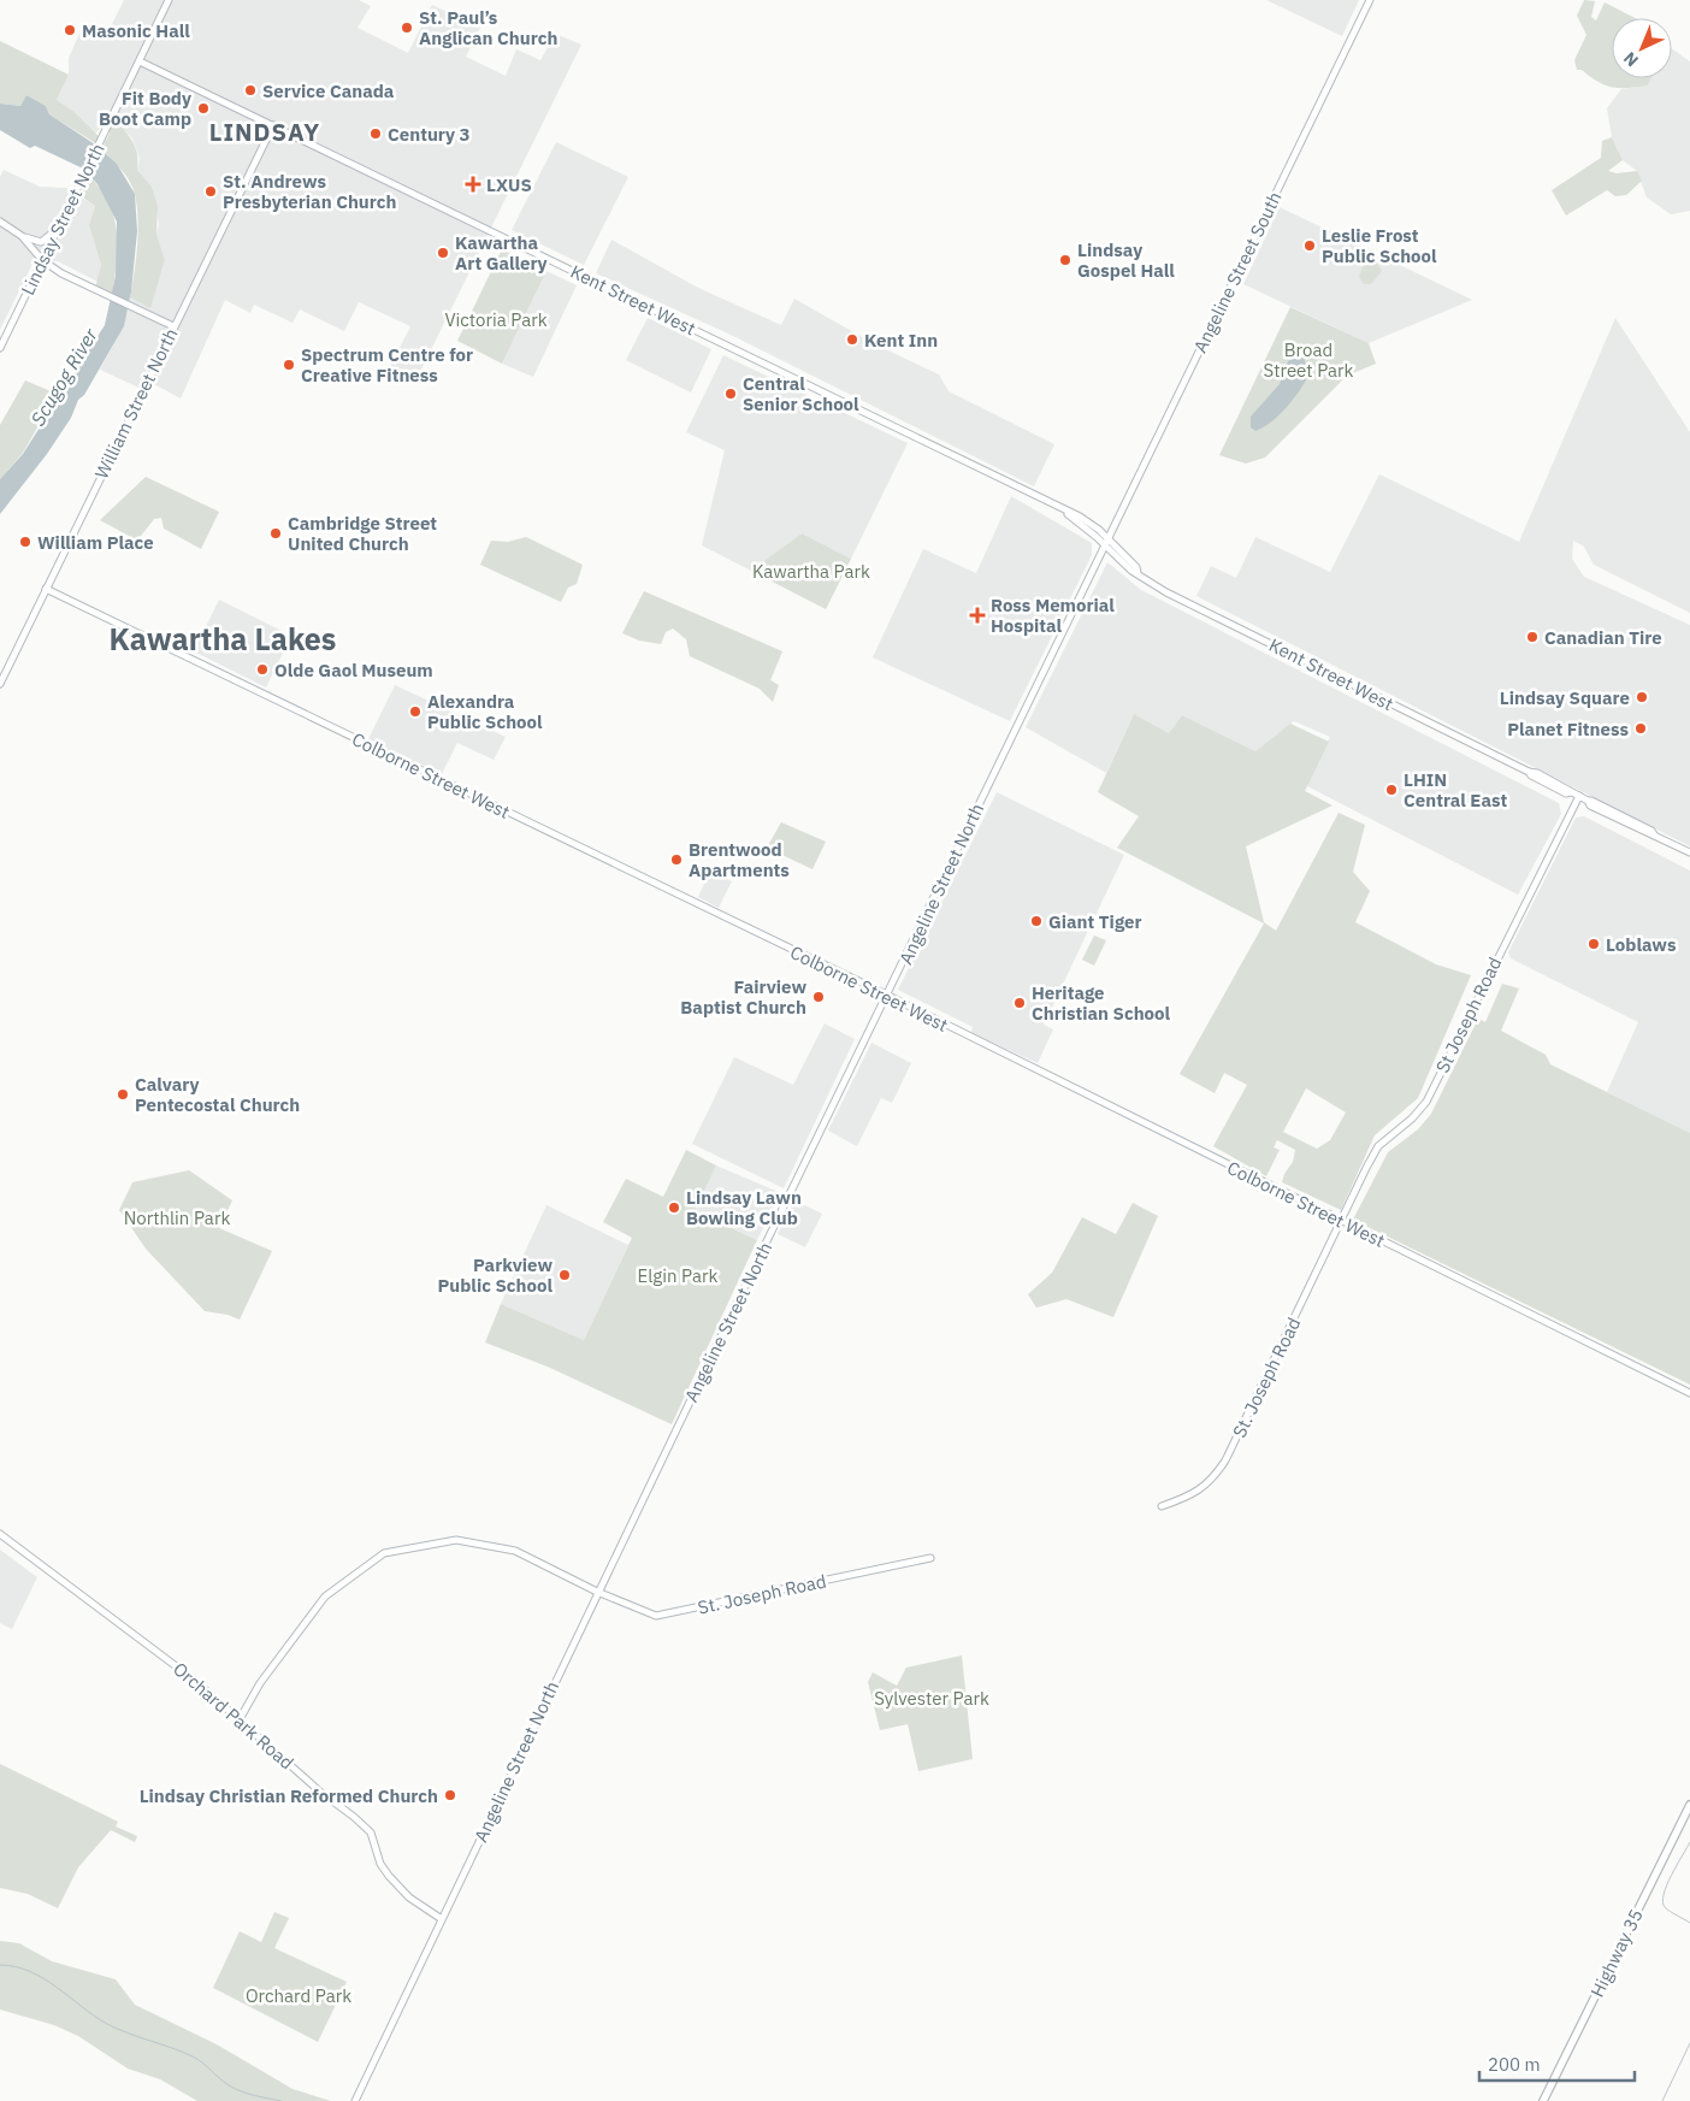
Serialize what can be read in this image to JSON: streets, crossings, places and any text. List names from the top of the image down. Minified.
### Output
{"streets":{"main road":["Lindsay Street North","Angeline Street South","Kent Street West","William Street North","Colborne Street West","Angeline Street North","St Joseph Road","St. Joseph Road","Orchard Park Road","Highway 35"]},"crossings":[["Lindsay Street North","Kent Street West"],["Angeline Street South","Kent Street West"],["Angeline Street South","Angeline Street North"],["Kent Street West","William Street North"],["Kent Street West","Angeline Street North"],["Kent Street West","St Joseph Road"],["William Street North","Colborne Street West"],["Colborne Street West","Angeline Street North"],["Colborne Street West","St Joseph Road"],["Colborne Street West","St. Joseph Road"],["Angeline Street North","St. Joseph Road"],["Angeline Street North","Orchard Park Road"],["St Joseph Road","St. Joseph Road"],["St. Joseph Road","Orchard Park Road"]],"districts":["LINDSAY","Kawartha Lakes"],"water":["Scugog River"],"parks":["Victoria Park","Broad Street Park","Kawartha Park","Northlin Park","Elgin Park","Sylvester Park","Orchard Park"],"places":{"other":["St. Paul’s Anglican Church","Masonic Hall","Service Canada","Fit Body Boot Camp","Century 3","St. Andrews Presbyterian Church","Leslie Frost Public School","Kawartha Art Gallery","Lindsay Gospel Hall","Kent Inn","Spectrum Centre for Creative Fitness","Central Senior School","Cambridge Street United Church","William Place","Canadian Tire","Olde Gaol Museum","Lindsay Square","Alexandra Public School","Planet Fitness","LHIN Central East","Brentwood Apartments","Giant Tiger","Loblaws","Fairview Baptist Church","Heritage Christian School","Calvary Pentecostal Church","Lindsay Lawn Bowling Club","Parkview Public School","Lindsay Christian Reformed Church"],"health":["LXUS","Ross Memorial Hospital"]},"scale_bar":"200 m","north":"bottom left"}
